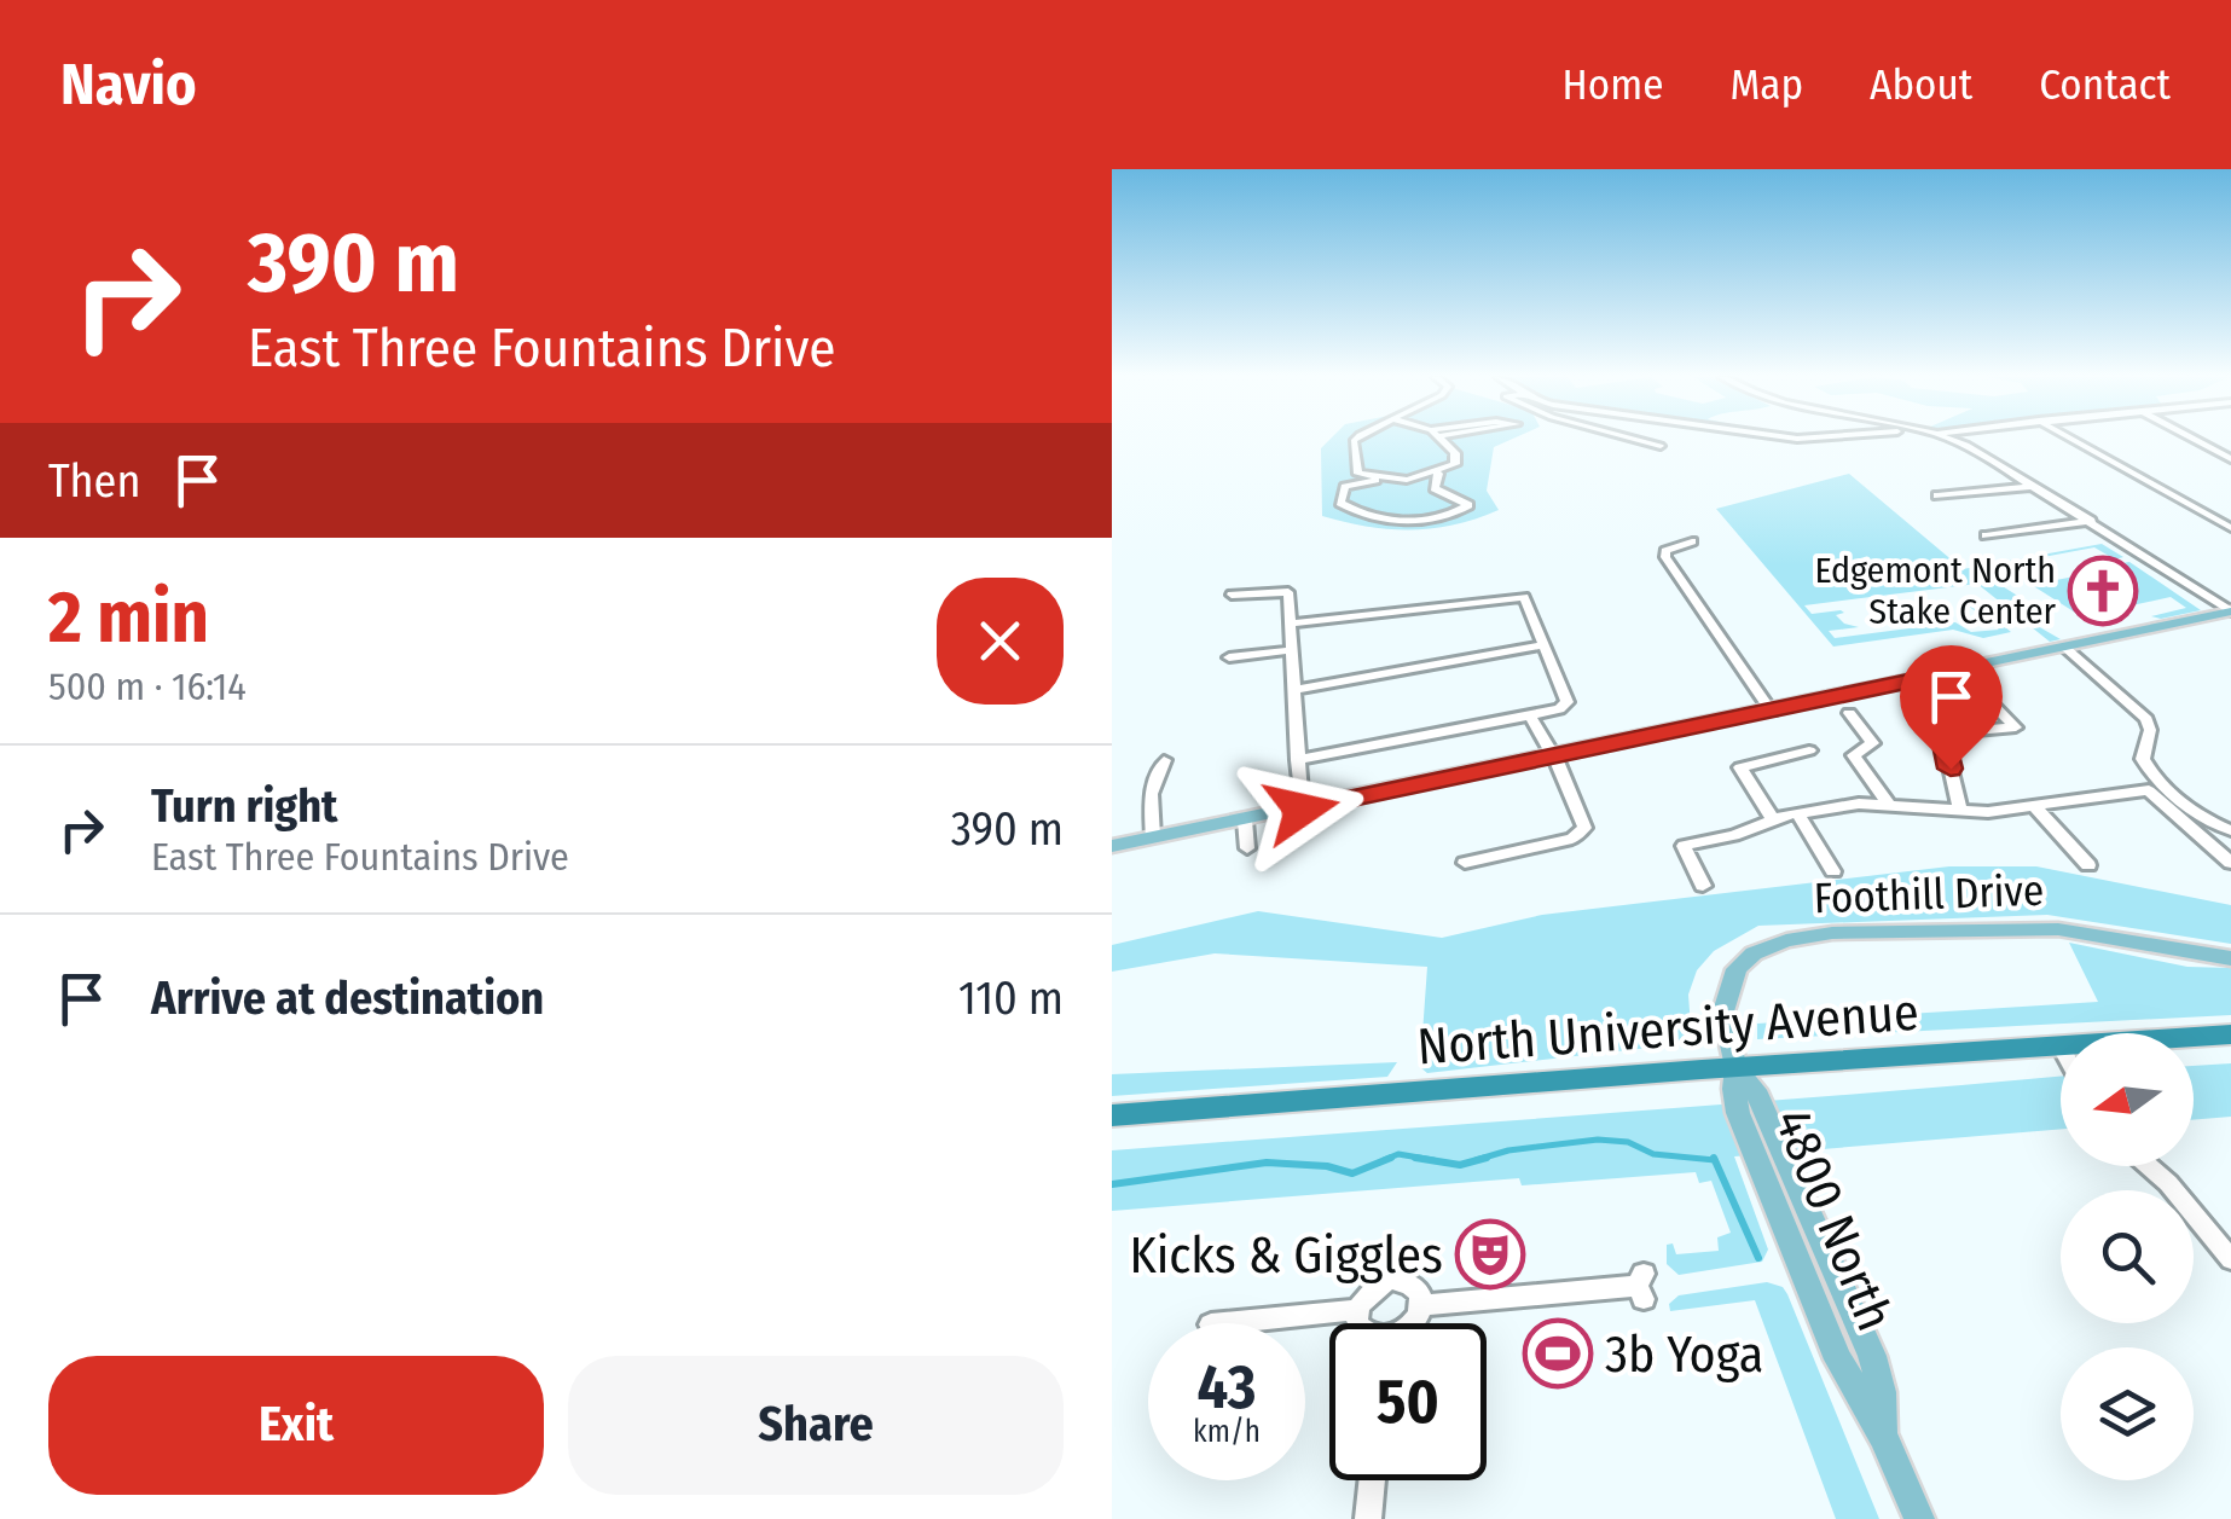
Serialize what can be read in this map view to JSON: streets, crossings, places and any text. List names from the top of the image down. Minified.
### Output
{"streets":{"highway":["North University Avenue"],"main road":["Foothill Drive","4800 North"]},"crossings":[["Foothill Drive","North University Avenue"],["Foothill Drive","4800 North"],["North University Avenue","4800 North"]],"places":{"church":["Edgemont North Stake Center"],"theatre":["Kicks & Giggles"],"sports":["3b Yoga"]},"north":"left","page":{"header":"Navio","nav":["Home","Map","About","Contact"],"turn":["390 m","East Three Fountains Drive"],"then":"Then","heading":["2 min","500 m · 16:14"],"list":[{"name":"Turn right","note":"East Three Fountains Drive","value":"390 m"},{"name":"Arrive at destination","value":"110 m"}],"speed":"43 km/h","limit":"50","buttons":["Exit","Share"]}}
